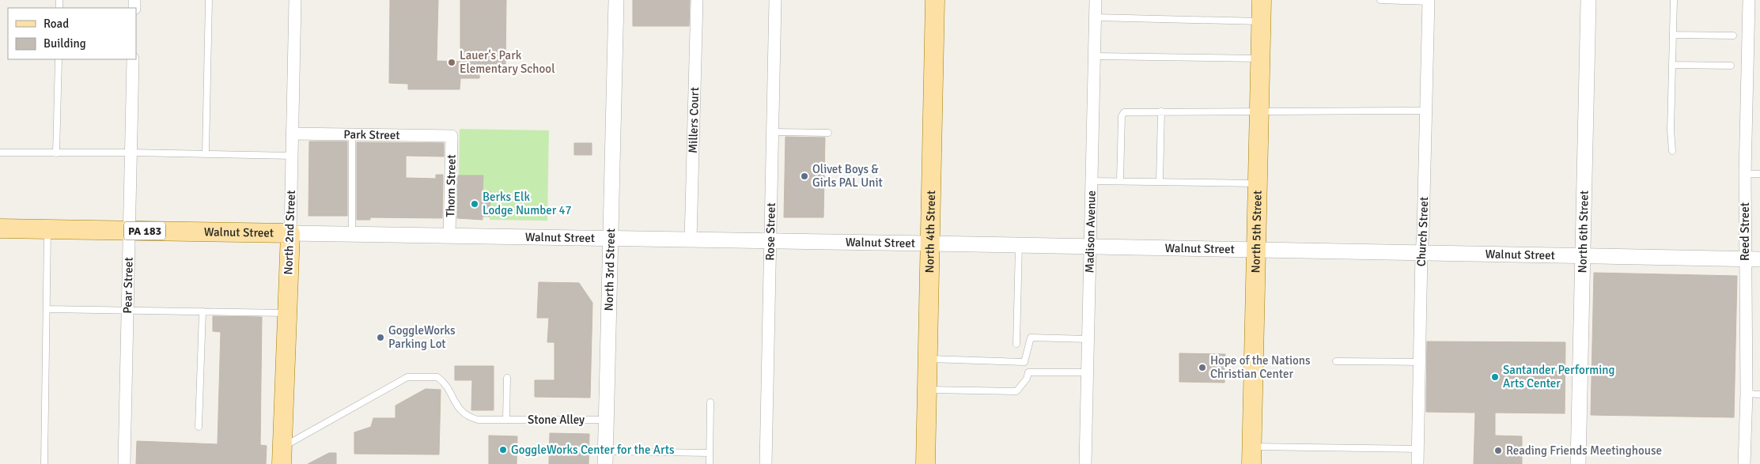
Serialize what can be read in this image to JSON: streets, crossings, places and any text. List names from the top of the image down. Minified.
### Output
{"streets":{"main road":["PA 183","North 4th Street","Walnut Street","North 2nd Street","North 5th Street"],"street":["Millers Court","Park Street","Thorn Street","Rose Street","Madison Avenue","Church Street","North 6th Street","Reed Street","North 3rd Street","Pear Street"],"lane":["Stone Alley"]},"crossings":[["Millers Court","Walnut Street"],["Park Street","Thorn Street"],["Park Street","North 2nd Street"],["Thorn Street","Walnut Street"],["Rose Street","Walnut Street"],["North 4th Street","Walnut Street"],["Madison Avenue","Walnut Street"],["Church Street","Walnut Street"],["North 6th Street","Walnut Street"],["Reed Street","Walnut Street"],["Walnut Street","North 2nd Street"],["Walnut Street","North 5th Street"],["Walnut Street","North 3rd Street"],["Walnut Street","Pear Street"],["North 2nd Street","Stone Alley"],["North 3rd Street","Stone Alley"]],"places":["Lauer's Park Elementary School","Olivet Boys & Girls PAL Unit","Berks Elk Lodge Number 47","GoggleWorks Parking Lot","Hope of the Nations Christian Center","Santander Performing Arts Center","GoggleWorks Center for the Arts","Reading Friends Meetinghouse"],"legend":["Road","Building"]}
